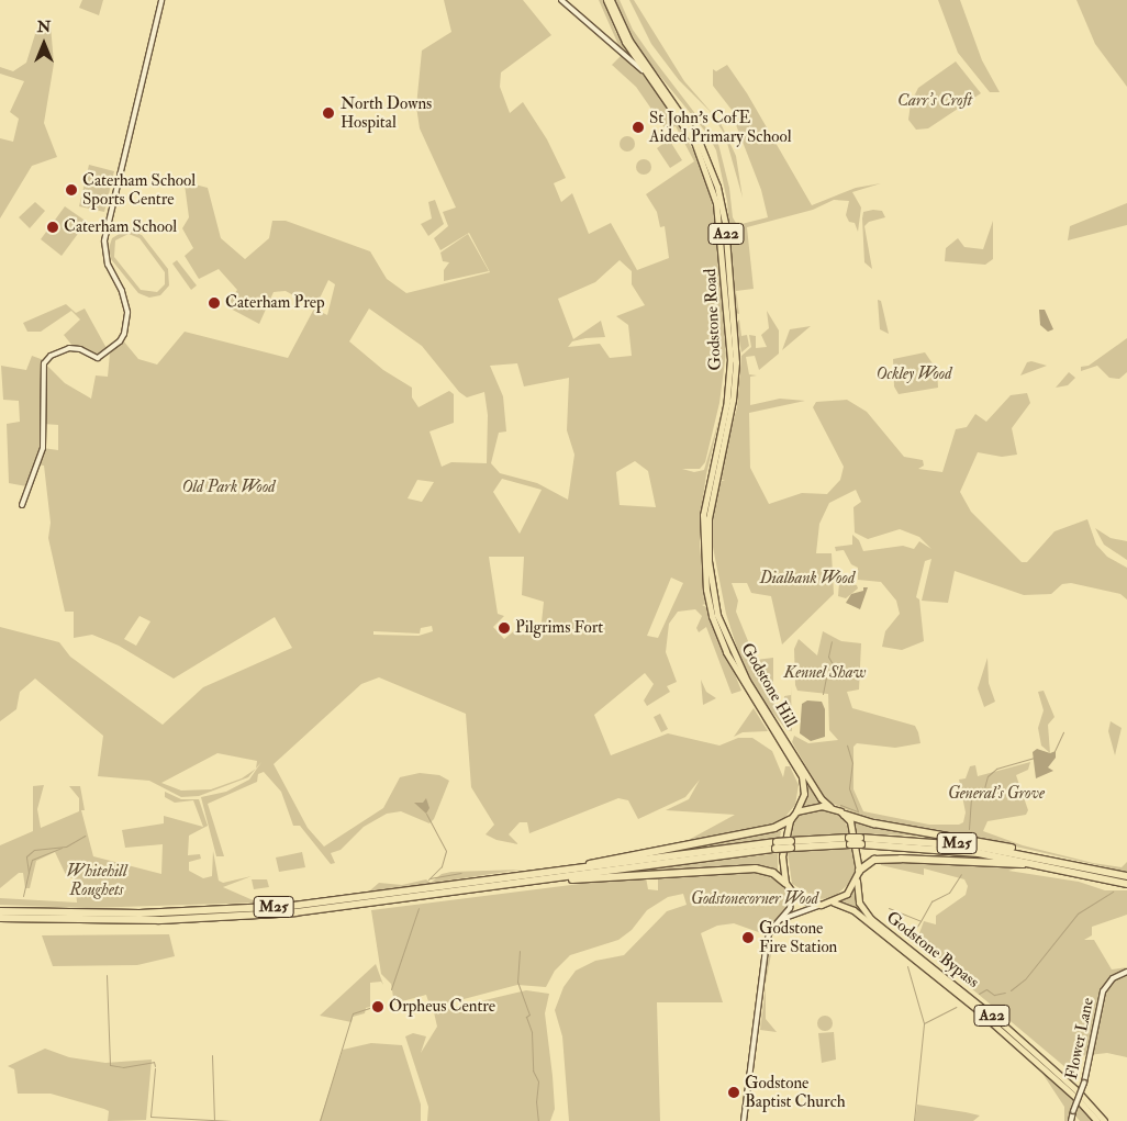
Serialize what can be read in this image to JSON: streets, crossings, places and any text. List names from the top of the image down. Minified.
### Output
{"streets":{"highway":["A22","Godstone Road","Godstone Hill","M25","Godstone Bypass"],"street":["Flower Lane"]},"crossings":[["A22","Godstone Road"],["Godstone Road","Godstone Hill"],["Godstone Hill","M25"],["Godstone Hill","Godstone Bypass"],["M25","Godstone Bypass"]],"parks":["Carr's Croft","Ockley Wood","Old Park Wood","Dialbank Wood","Kennel Shaw","General's Grove","Whitehill Roughets","Godstonecorner Wood"],"places":["North Downs Hospital","St John's CofE Aided Primary School","Caterham School Sports Centre","Caterham School","Caterham Prep","Pilgrims Fort","Godstone Fire Station","Orpheus Centre","Godstone Baptist Church"],"north":"top"}
